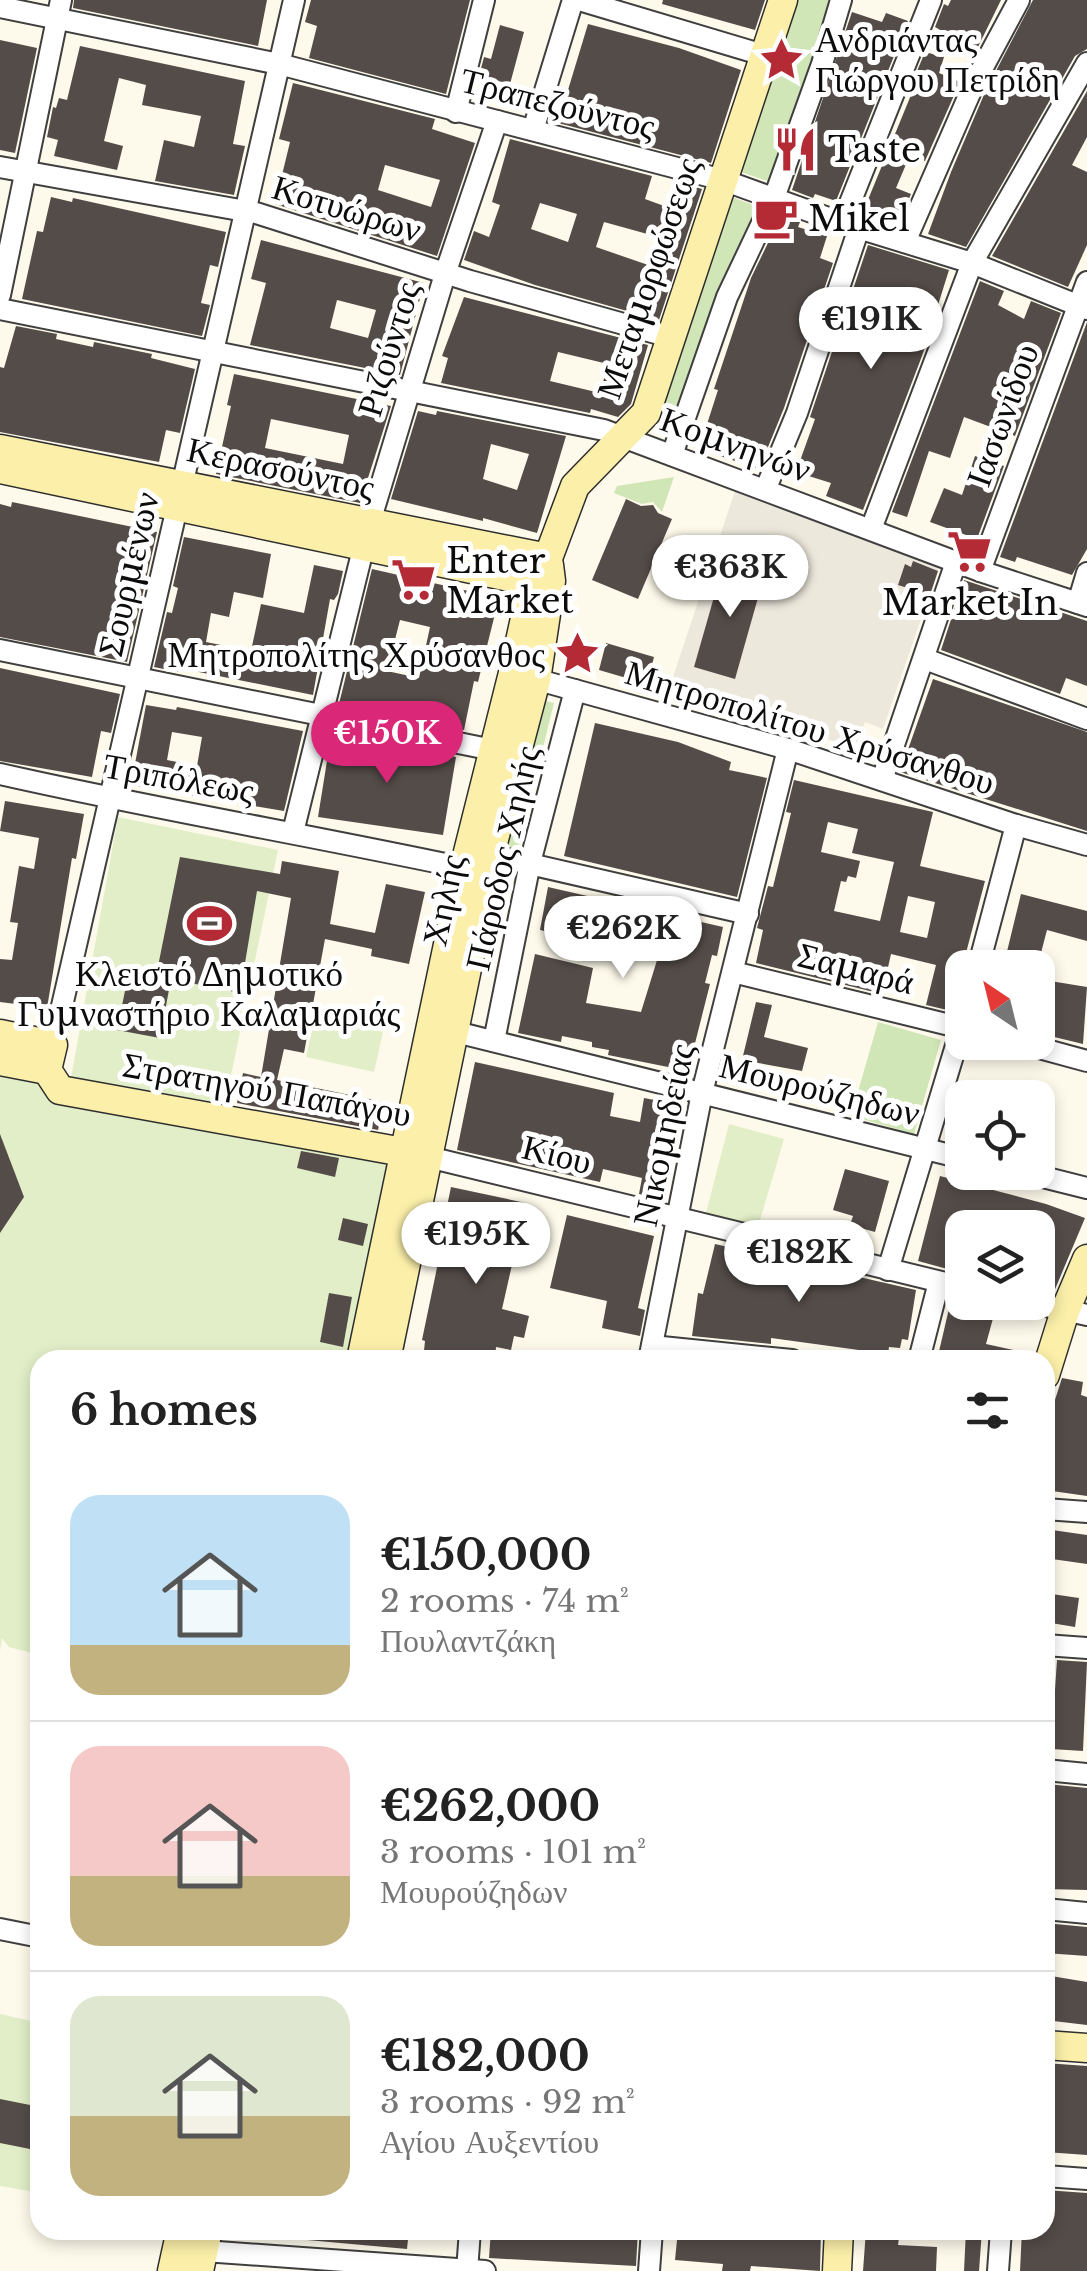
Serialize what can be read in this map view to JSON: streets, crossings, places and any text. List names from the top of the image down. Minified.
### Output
{"streets":{"main road":["Μεταμορφώσεως","Κερασούντος","Χηλής","Στρατηγού Παπάγου"],"street":["Τραπεζούντος","Κοτυώρων","Ριζούντος","Ιασωνίδου","Κομνηνών","Σουρμένων","Μητροπολίτου Χρύσανθου","Τριπόλεως","Πάροδος Χηλής","Σαμαρά","Μουρούζηδων","Νικομηδείας","Κίου"]},"crossings":[["Τραπεζούντος","Μεταμορφώσεως"],["Τραπεζούντος","Ριζούντος"],["Τραπεζούντος","Ιασωνίδου"],["Τραπεζούντος","Σουρμένων"],["Κοτυώρων","Μεταμορφώσεως"],["Κοτυώρων","Ριζούντος"],["Κοτυώρων","Σουρμένων"],["Μεταμορφώσεως","Κομνηνών"],["Μεταμορφώσεως","Κερασούντος"],["Μεταμορφώσεως","Χηλής"],["Ριζούντος","Κομνηνών"],["Ριζούντος","Κερασούντος"],["Ριζούντος","Τριπόλεως"],["Ιασωνίδου","Κομνηνών"],["Κομνηνών","Σουρμένων"],["Κερασούντος","Σουρμένων"],["Κερασούντος","Χηλής"],["Σουρμένων","Τριπόλεως"],["Σουρμένων","Στρατηγού Παπάγου"],["Μητροπολίτου Χρύσανθου","Πάροδος Χηλής"],["Μητροπολίτου Χρύσανθου","Χηλής"],["Μητροπολίτου Χρύσανθου","Νικομηδείας"],["Τριπόλεως","Πάροδος Χηλής"],["Τριπόλεως","Χηλής"],["Τριπόλεως","Νικομηδείας"],["Πάροδος Χηλής","Μουρούζηδων"],["Χηλής","Στρατηγού Παπάγου"],["Χηλής","Μουρούζηδων"],["Χηλής","Κίου"],["Σαμαρά","Νικομηδείας"],["Στρατηγού Παπάγου","Κίου"],["Μουρούζηδων","Νικομηδείας"],["Νικομηδείας","Κίου"]],"places":{"place":["Ανδριάντας Γιώργου Πετρίδη","Μητροπολίτης Χρύσανθος"],"restaurant":["Taste"],"cafe":["Mikel"],"supermarket":["Market In","Enter Market"],"sports":["Κλειστό Δημοτικό Γυμναστήριο Καλαμαριάς"]},"north":"top left","page":{"price":["€191K","€363K","€150K","€262K","€195K","€182K"],"heading":"6 homes","list":[{"name":"€150,000","note":"2 rooms · 74 m² · Πουλαντζάκη"},{"name":"€262,000","note":"3 rooms · 101 m² · Μουρούζηδων"},{"name":"€182,000","note":"3 rooms · 92 m² · Αγίου Αυξεντίου"}]}}
